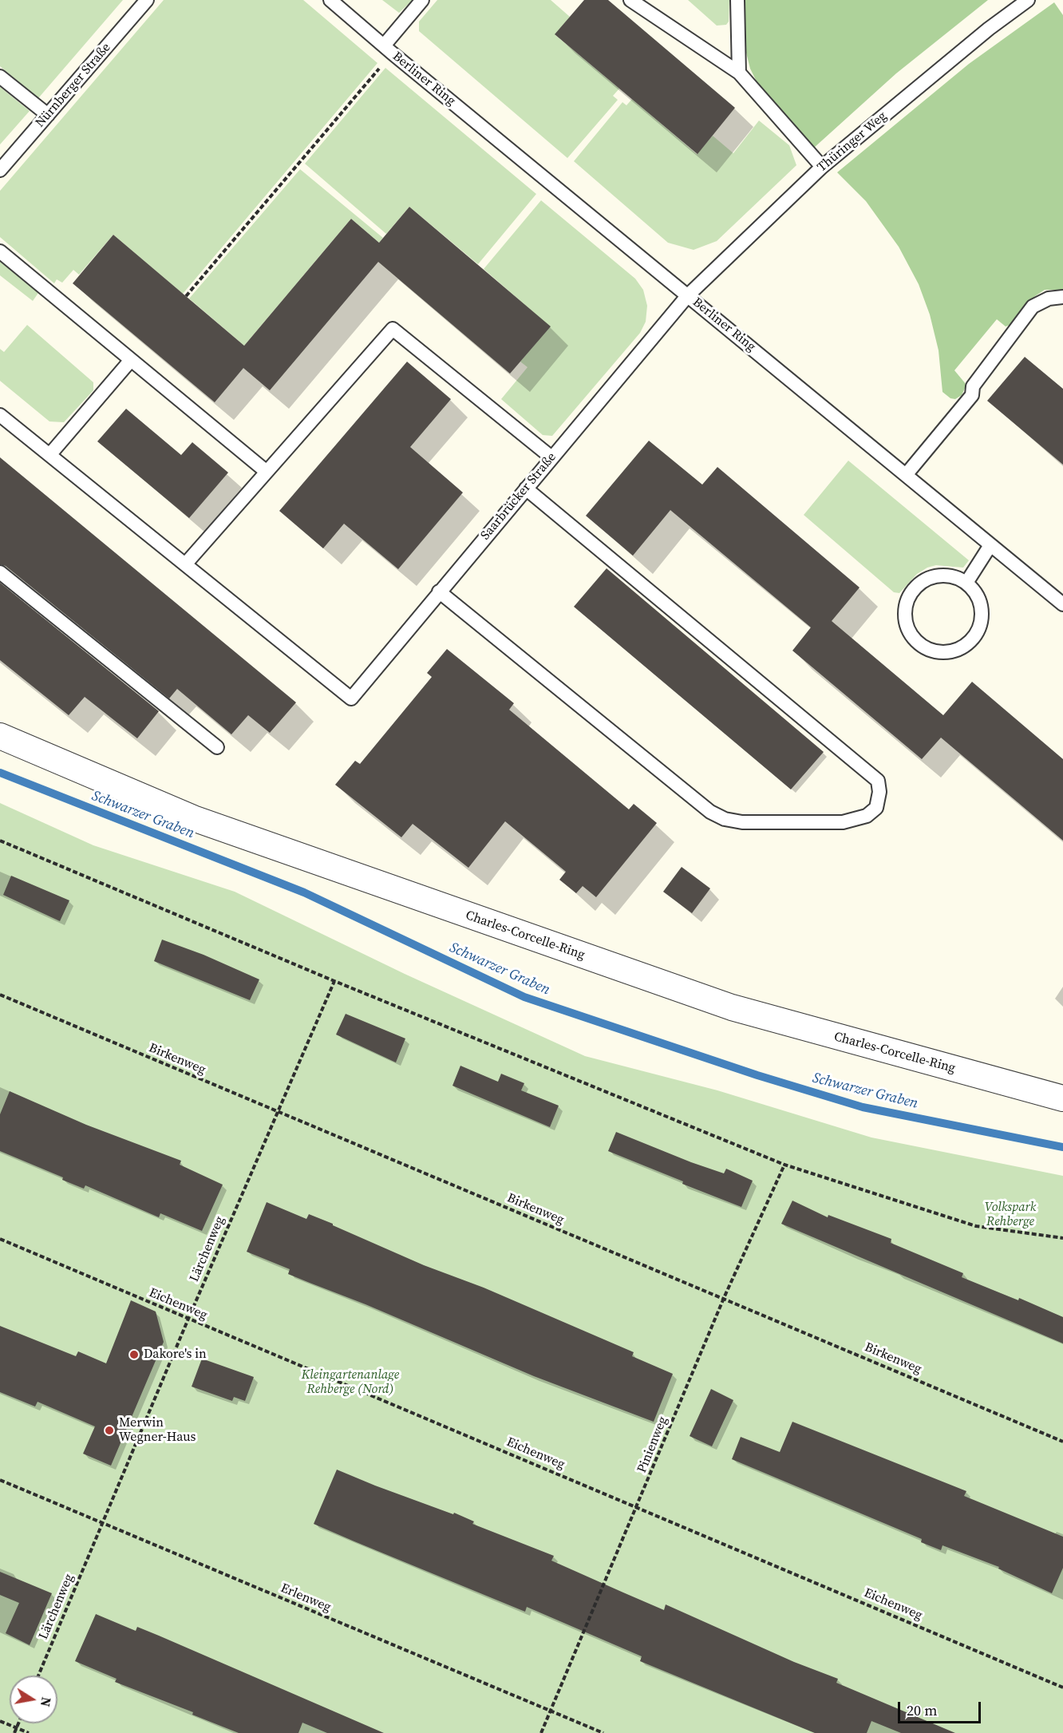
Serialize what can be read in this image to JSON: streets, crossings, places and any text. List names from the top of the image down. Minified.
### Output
{"streets":{"street":["Charles-Corcelle-Ring"],"lane":["Berliner Ring","Nürnberger Straße","Thüringer Weg","Saarbrücker Straße"],"path":["Birkenweg","Lärchenweg","Eichenweg","Pinienweg","Erlenweg"]},"crossings":[["Berliner Ring","Thüringer Weg"],["Berliner Ring","Saarbrücker Straße"],["Thüringer Weg","Saarbrücker Straße"],["Birkenweg","Lärchenweg"],["Birkenweg","Pinienweg"],["Lärchenweg","Eichenweg"],["Lärchenweg","Erlenweg"],["Eichenweg","Pinienweg"],["Pinienweg","Erlenweg"]],"water":["Schwarzer Graben"],"parks":["Volkspark Rehberge","Kleingartenanlage Rehberge (Nord)"],"places":["Dakore's in","Merwin Wegner-Haus"],"scale_bar":"20 m","north":"right"}
